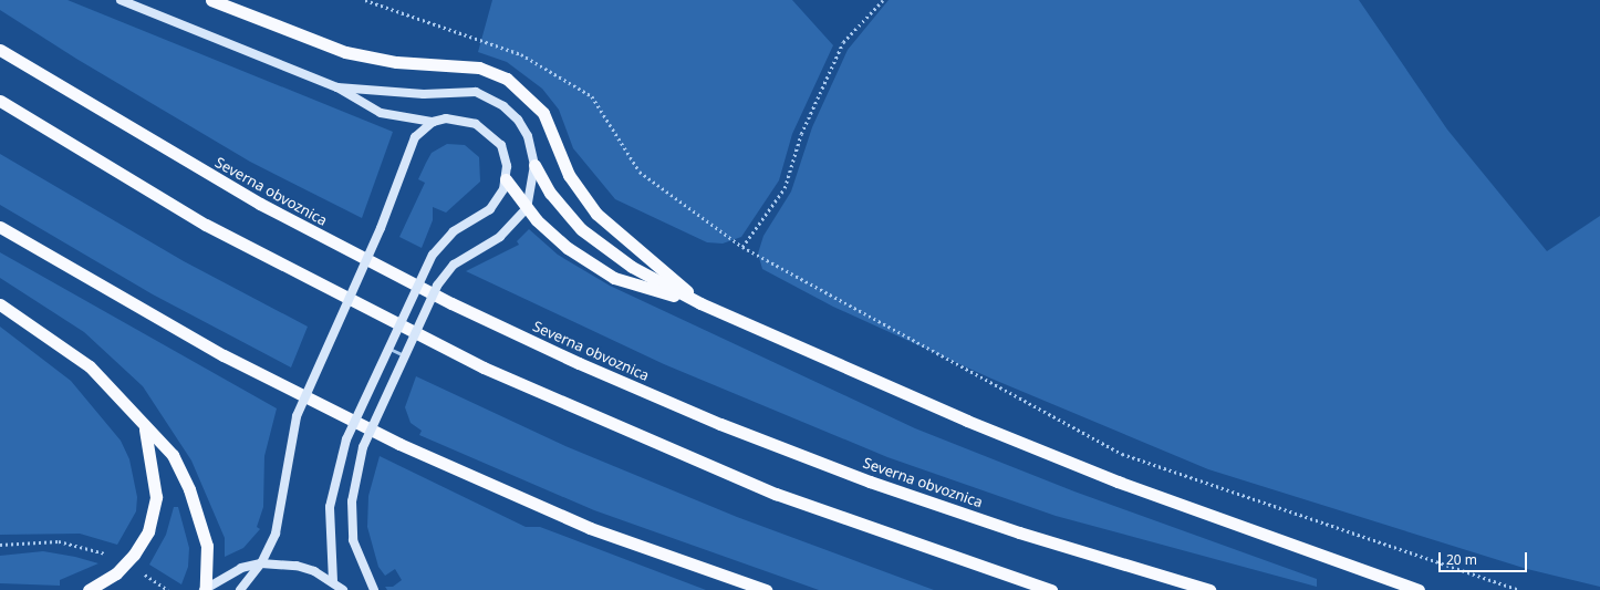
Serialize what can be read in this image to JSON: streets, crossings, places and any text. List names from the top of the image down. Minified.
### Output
{"streets":{"highway":["Severna obvoznica"]},"scale_bar":"20 m"}
